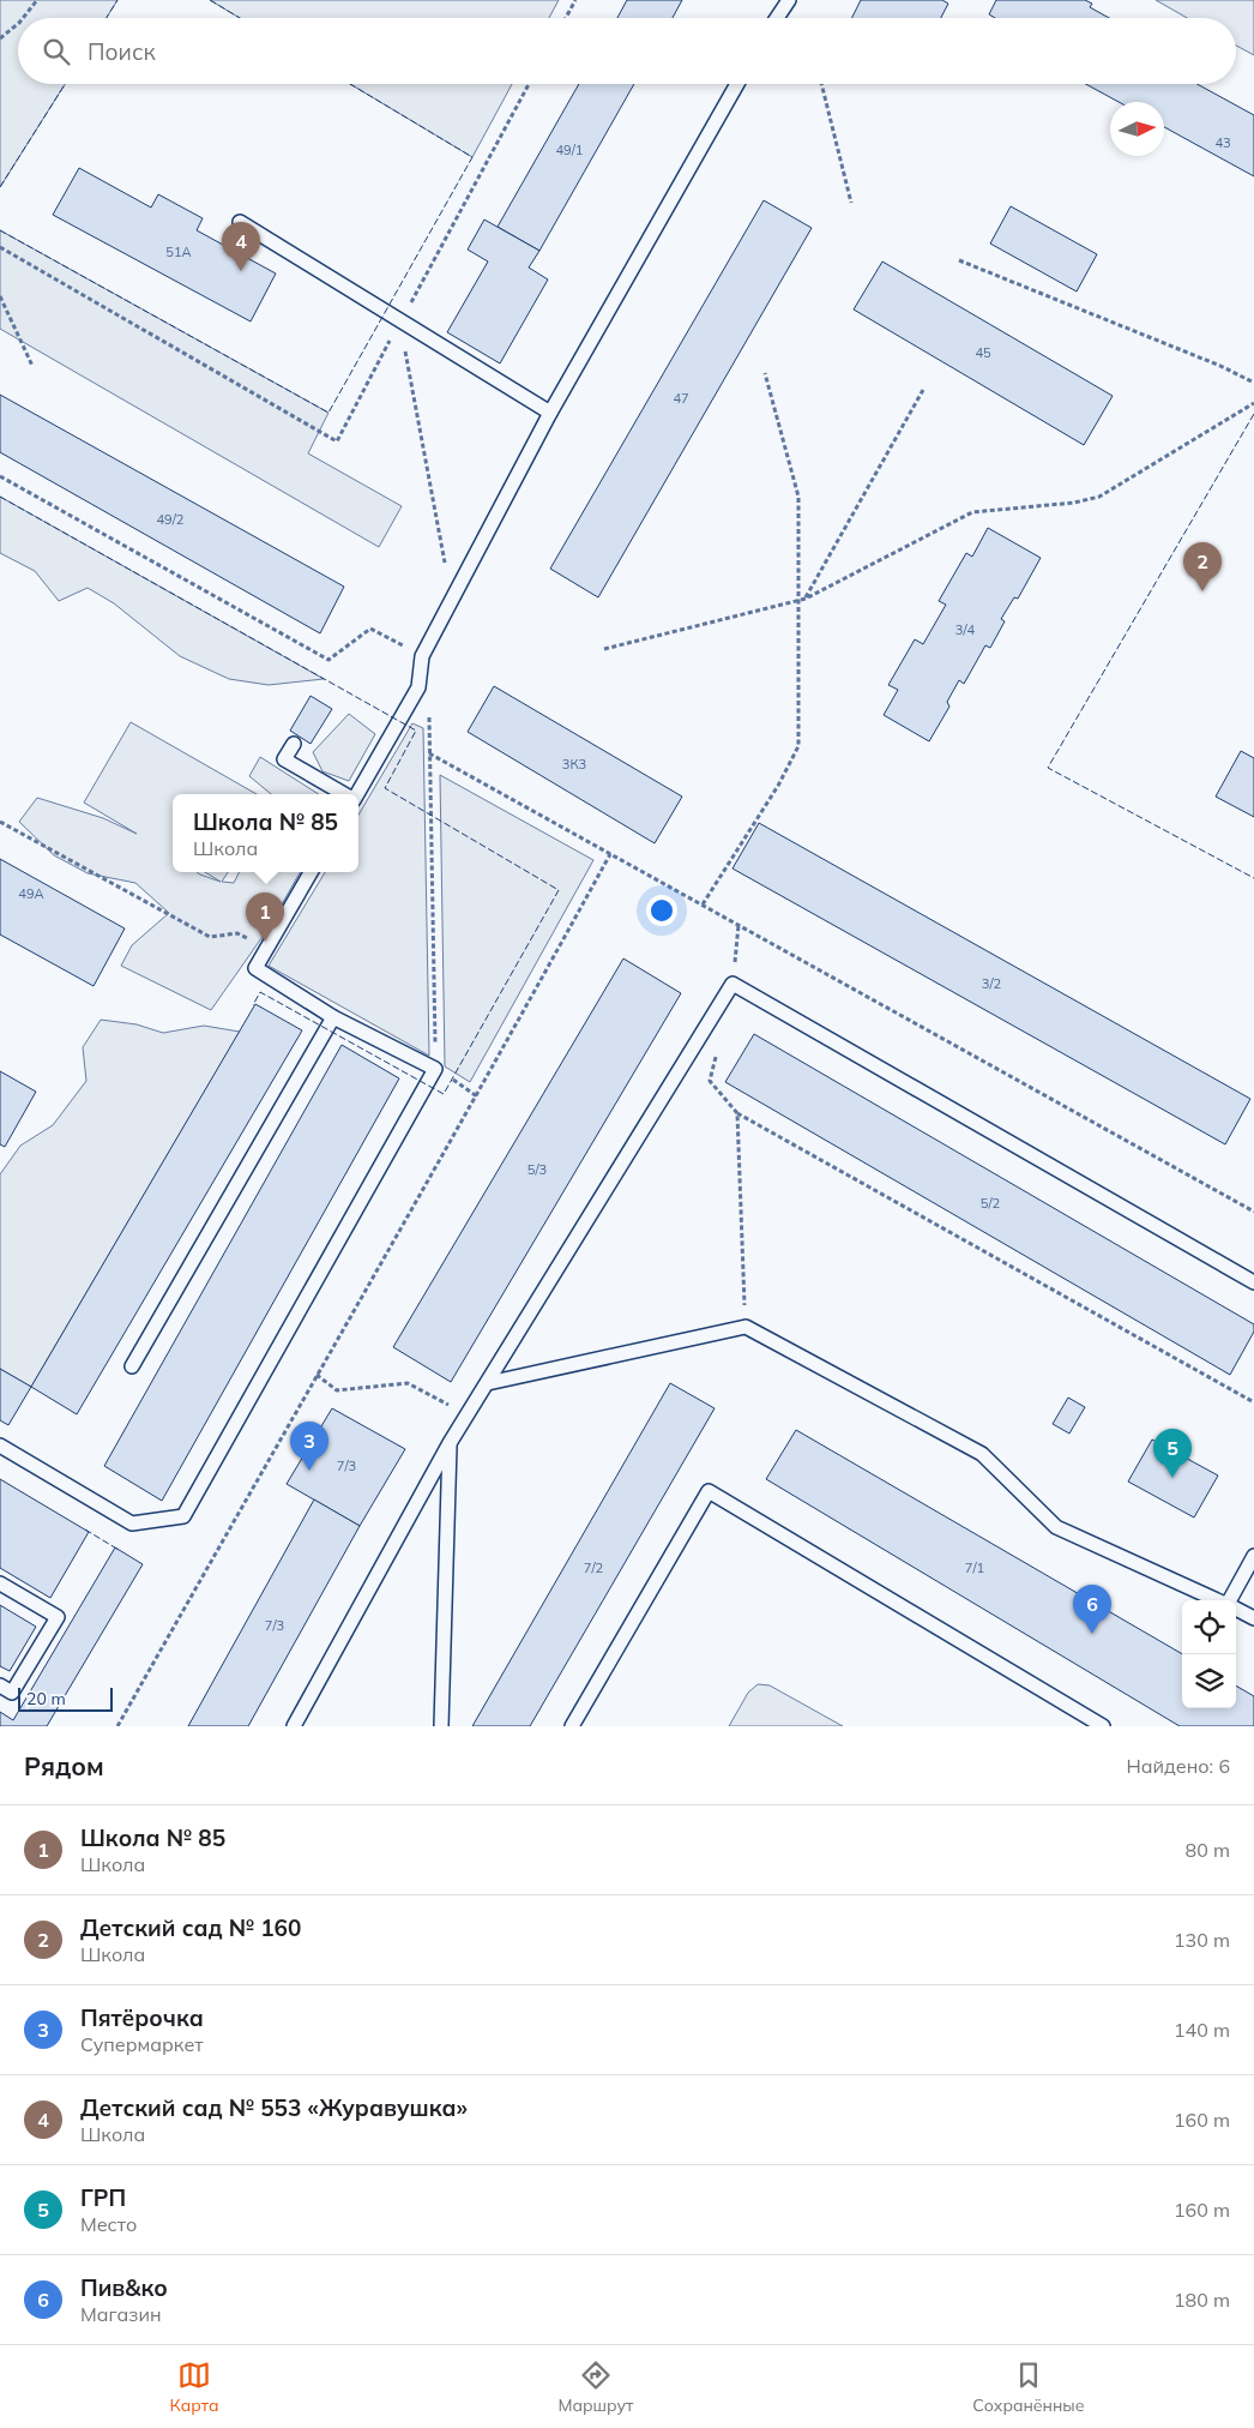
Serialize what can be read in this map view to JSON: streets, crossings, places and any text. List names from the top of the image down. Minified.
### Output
{"house_numbers":["43","49/1","51А","45","47","49/2","3/4","3К3","49А","3/2","5/3","5/2","7/3","7/2","7/1","7/3"],"scale_bar":"20 m","north":"right","page":{"search":"Поиск","pins":["4","2","1","3","5","6"],"popup":["Школа № 85","Школа"],"scale":"20 m","heading":["Рядом","Найдено: 6"],"list":[{"mark":"1","name":"Школа № 85","note":"Школа","value":"80 m"},{"mark":"2","name":"Детский сад № 160","note":"Школа","value":"130 m"},{"mark":"3","name":"Пятёрочка","note":"Супермаркет","value":"140 m"},{"mark":"4","name":"Детский сад № 553 «Журавушка»","note":"Школа","value":"160 m"},{"mark":"5","name":"ГРП","note":"Место","value":"160 m"},{"mark":"6","name":"Пив&ко","note":"Магазин","value":"180 m"}],"nav":["Карта","Маршрут","Сохранённые"]}}
